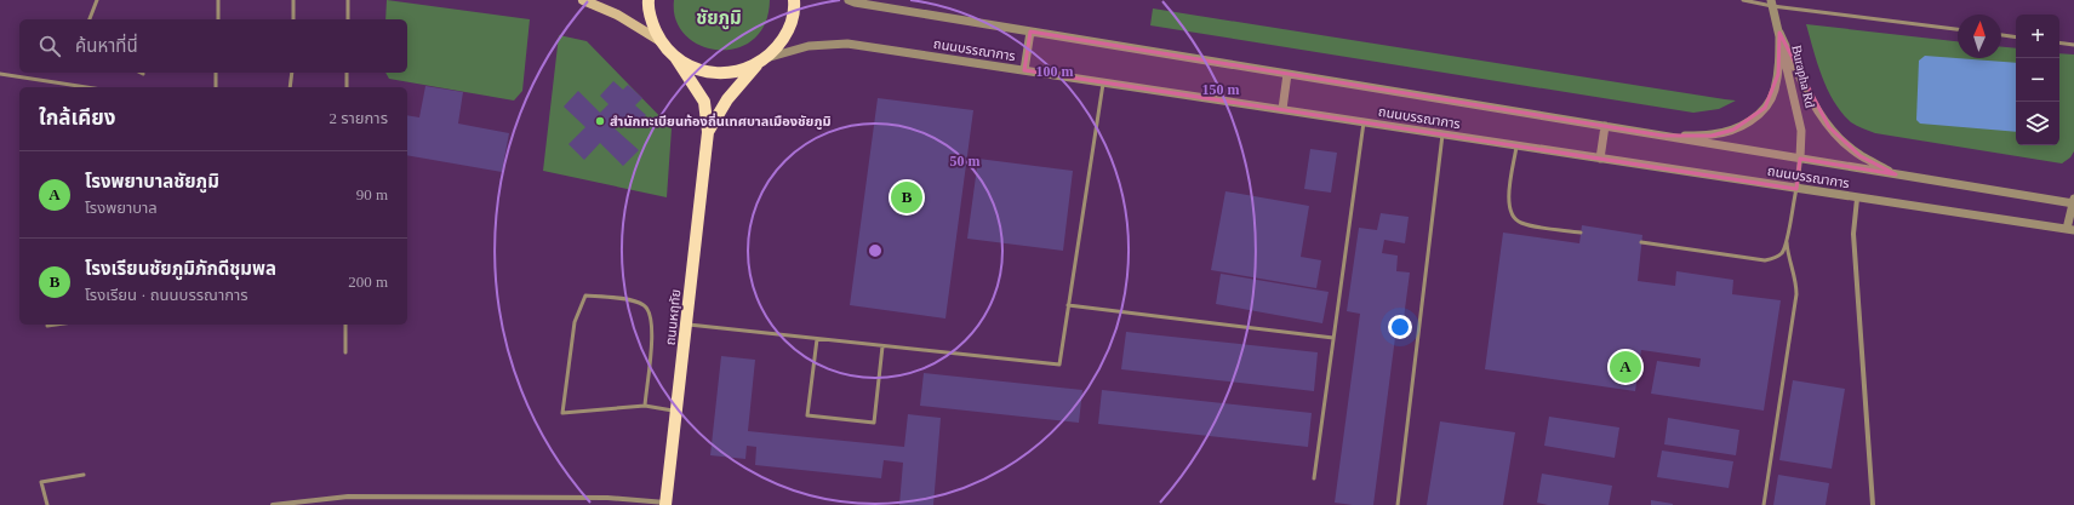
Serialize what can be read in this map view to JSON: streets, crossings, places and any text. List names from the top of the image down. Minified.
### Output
{"streets":{"main road":["ถนนหฤทัย"],"street":["ถนนบรรณาการ","Burapha Rd"]},"crossings":[["ถนนบรรณาการ","Burapha Rd"],["ถนนบรรณาการ","ถนนหฤทัย"]],"districts":["ชัยภูมิ"],"places":["สำนักทะเบียนท้องถิ่นเทศบาลเมืองชัยภูมิ"],"north":"top","page":{"map_buttons":["+","−"],"search":"ค้นหาที่นี่","heading":["ใกล้เคียง","2 รายการ"],"list":[{"mark":"A","name":"โรงพยาบาลชัยภูมิ","note":"โรงพยาบาล","value":"90 m"},{"mark":"B","name":"โรงเรียนชัยภูมิภักดีชุมพล","note":"โรงเรียน · ถนนบรรณาการ","value":"200 m"}],"pins":["B","A"]},"rings":["100 m","150 m","50 m"]}
